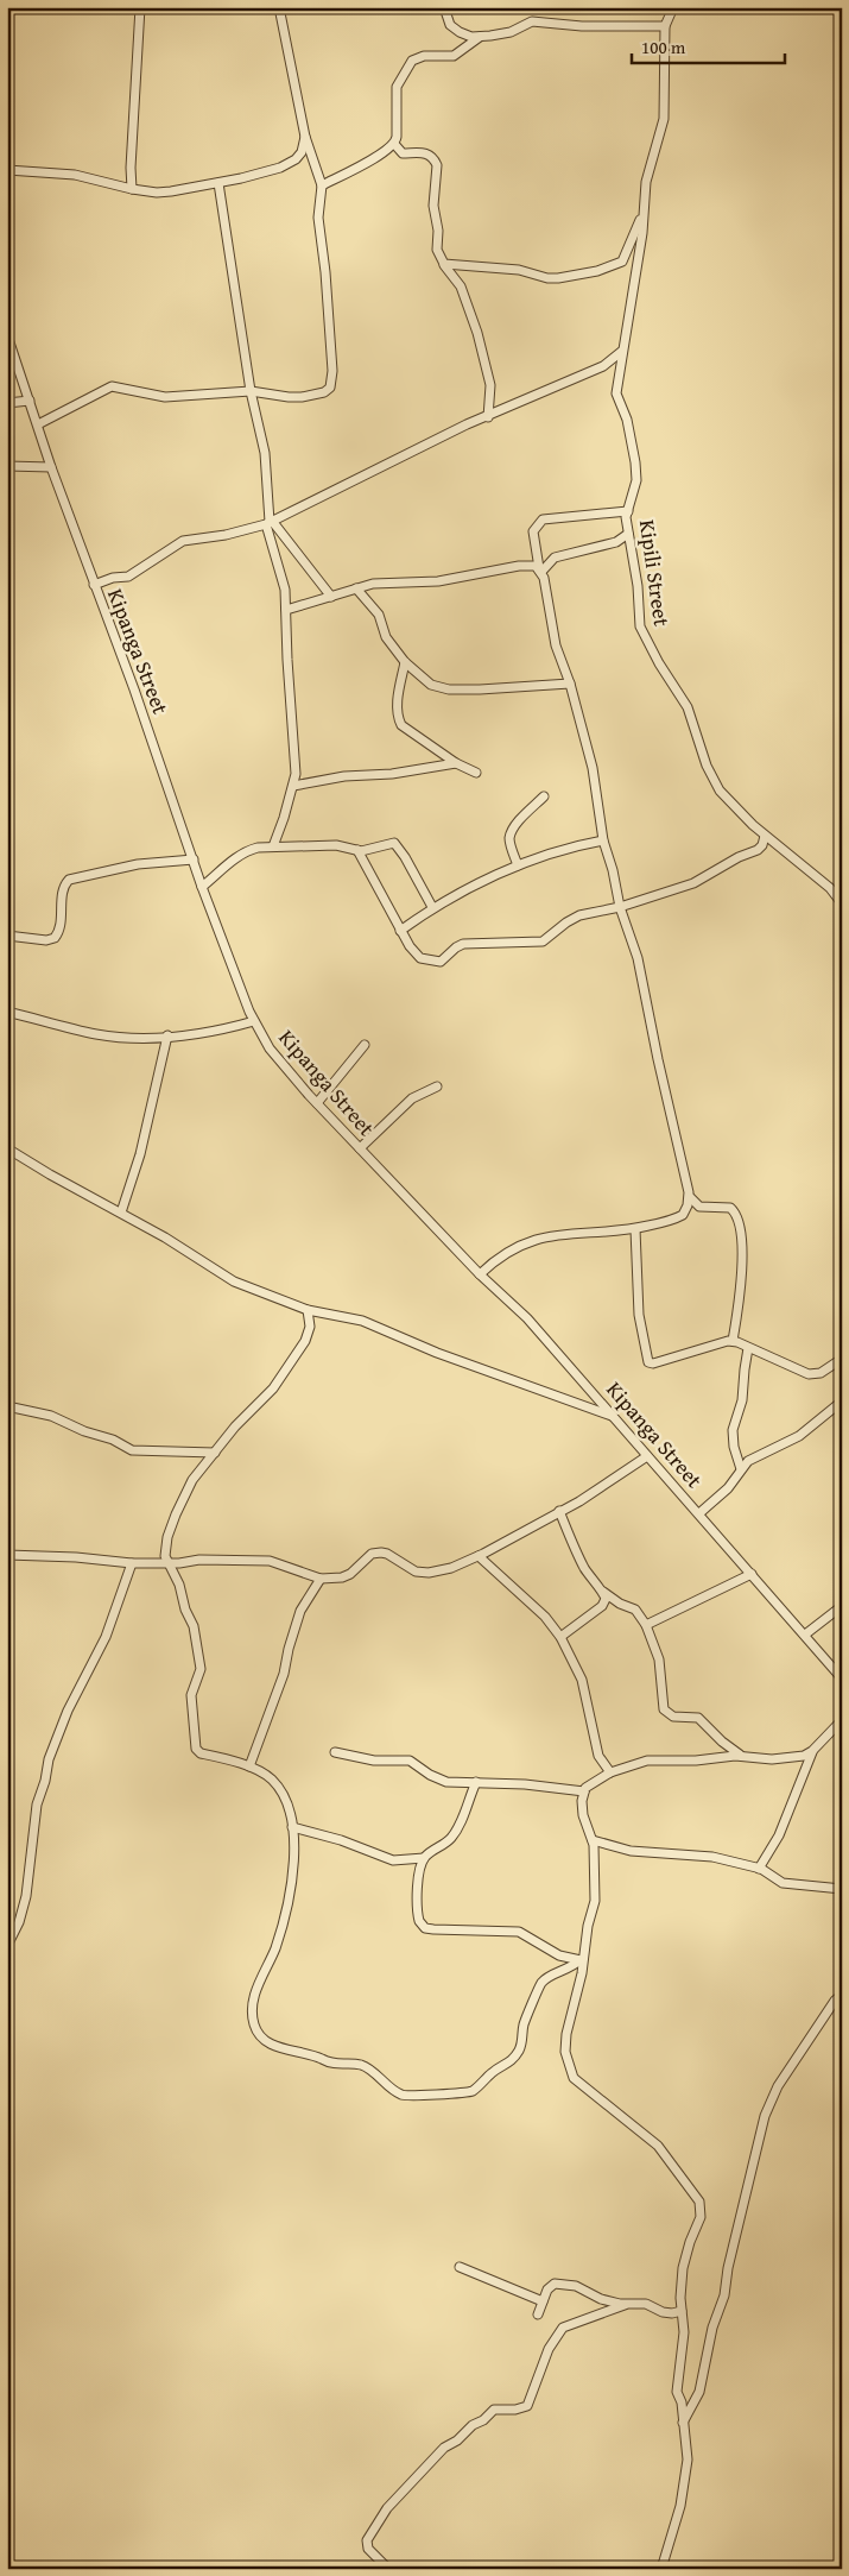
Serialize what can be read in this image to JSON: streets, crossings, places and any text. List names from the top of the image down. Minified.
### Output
{"streets":{"street":["Kipili Street","Kipanga Street"]},"scale_bar":"100 m"}
